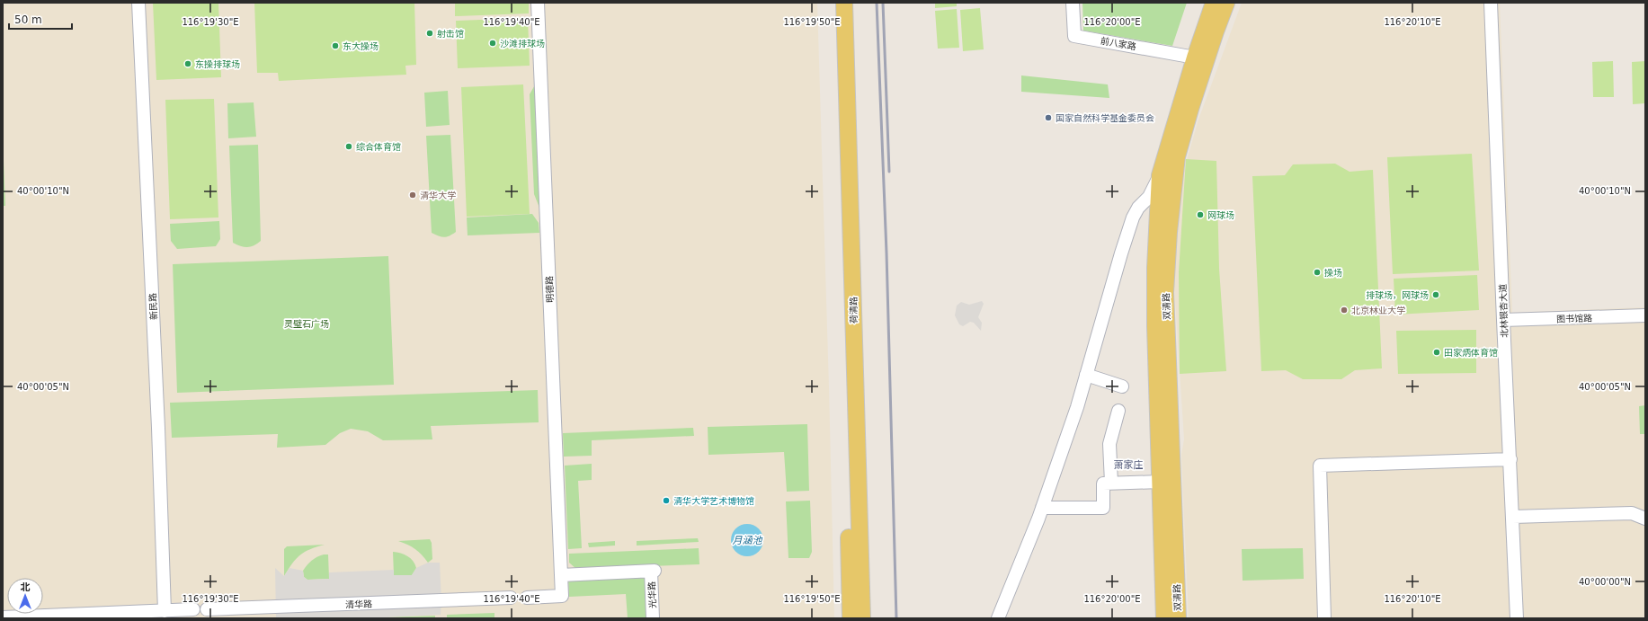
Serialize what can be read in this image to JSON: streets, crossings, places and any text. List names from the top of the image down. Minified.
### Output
{"streets":{"main road":["双清路","荷清路"],"street":["前八家路","明德路","新民路","北林银杏大道","图书馆路","光华路","清华路"]},"crossings":[["前八家路","双清路"],["明德路","光华路"],["北林银杏大道","图书馆路"]],"districts":["萧家庄"],"water":["月涵池"],"parks":["灵璧石广场"],"places":["射击馆","沙滩排球场","东大操场","东操排球场","国家自然科学基金委员会","综合体育馆","清华大学","网球场","操场","排球场，网球场","北京林业大学","田家炳体育馆","清华大学艺术博物馆"],"scale_bar":"50 m","north":"top","coordinates":["116°19'30\"E","116°19'40\"E","116°19'50\"E","116°20'00\"E","116°20'10\"E","40°00'10\"N","40°00'05\"N","40°00'00\"N"]}
